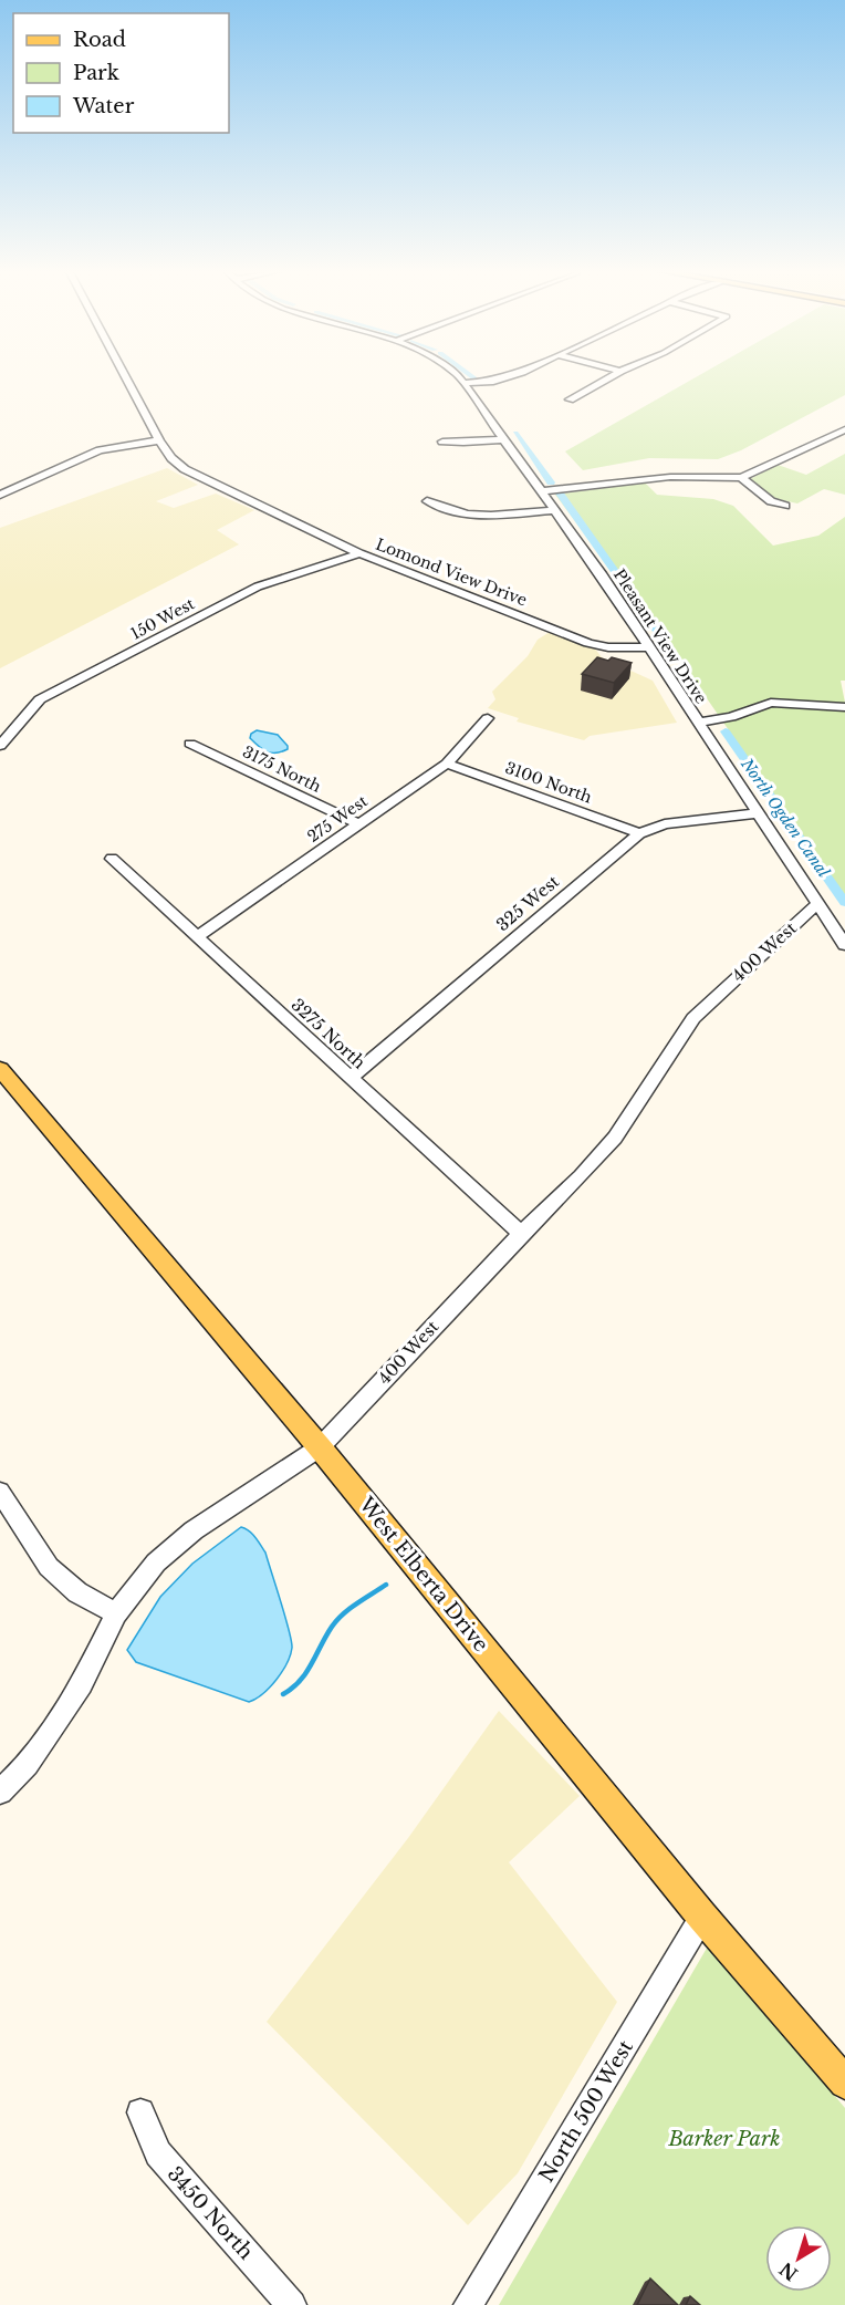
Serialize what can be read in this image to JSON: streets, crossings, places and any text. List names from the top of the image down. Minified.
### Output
{"streets":{"main road":["West Elberta Drive"],"street":["Lomond View Drive","150 West","Pleasant View Drive","3175 North","3100 North","275 West","325 West","400 West","3275 North","North 500 West","3450 North"]},"crossings":[["Lomond View Drive","150 West"],["Lomond View Drive","Pleasant View Drive"],["Pleasant View Drive","325 West"],["Pleasant View Drive","400 West"],["3175 North","275 West"],["3100 North","275 West"],["3100 North","325 West"],["275 West","3275 North"],["325 West","3275 North"],["400 West","3275 North"],["400 West","West Elberta Drive"],["West Elberta Drive","North 500 West"]],"water":["North Ogden Canal"],"parks":["Barker Park"],"legend":["Road","Park","Water"],"north":"bottom left"}
